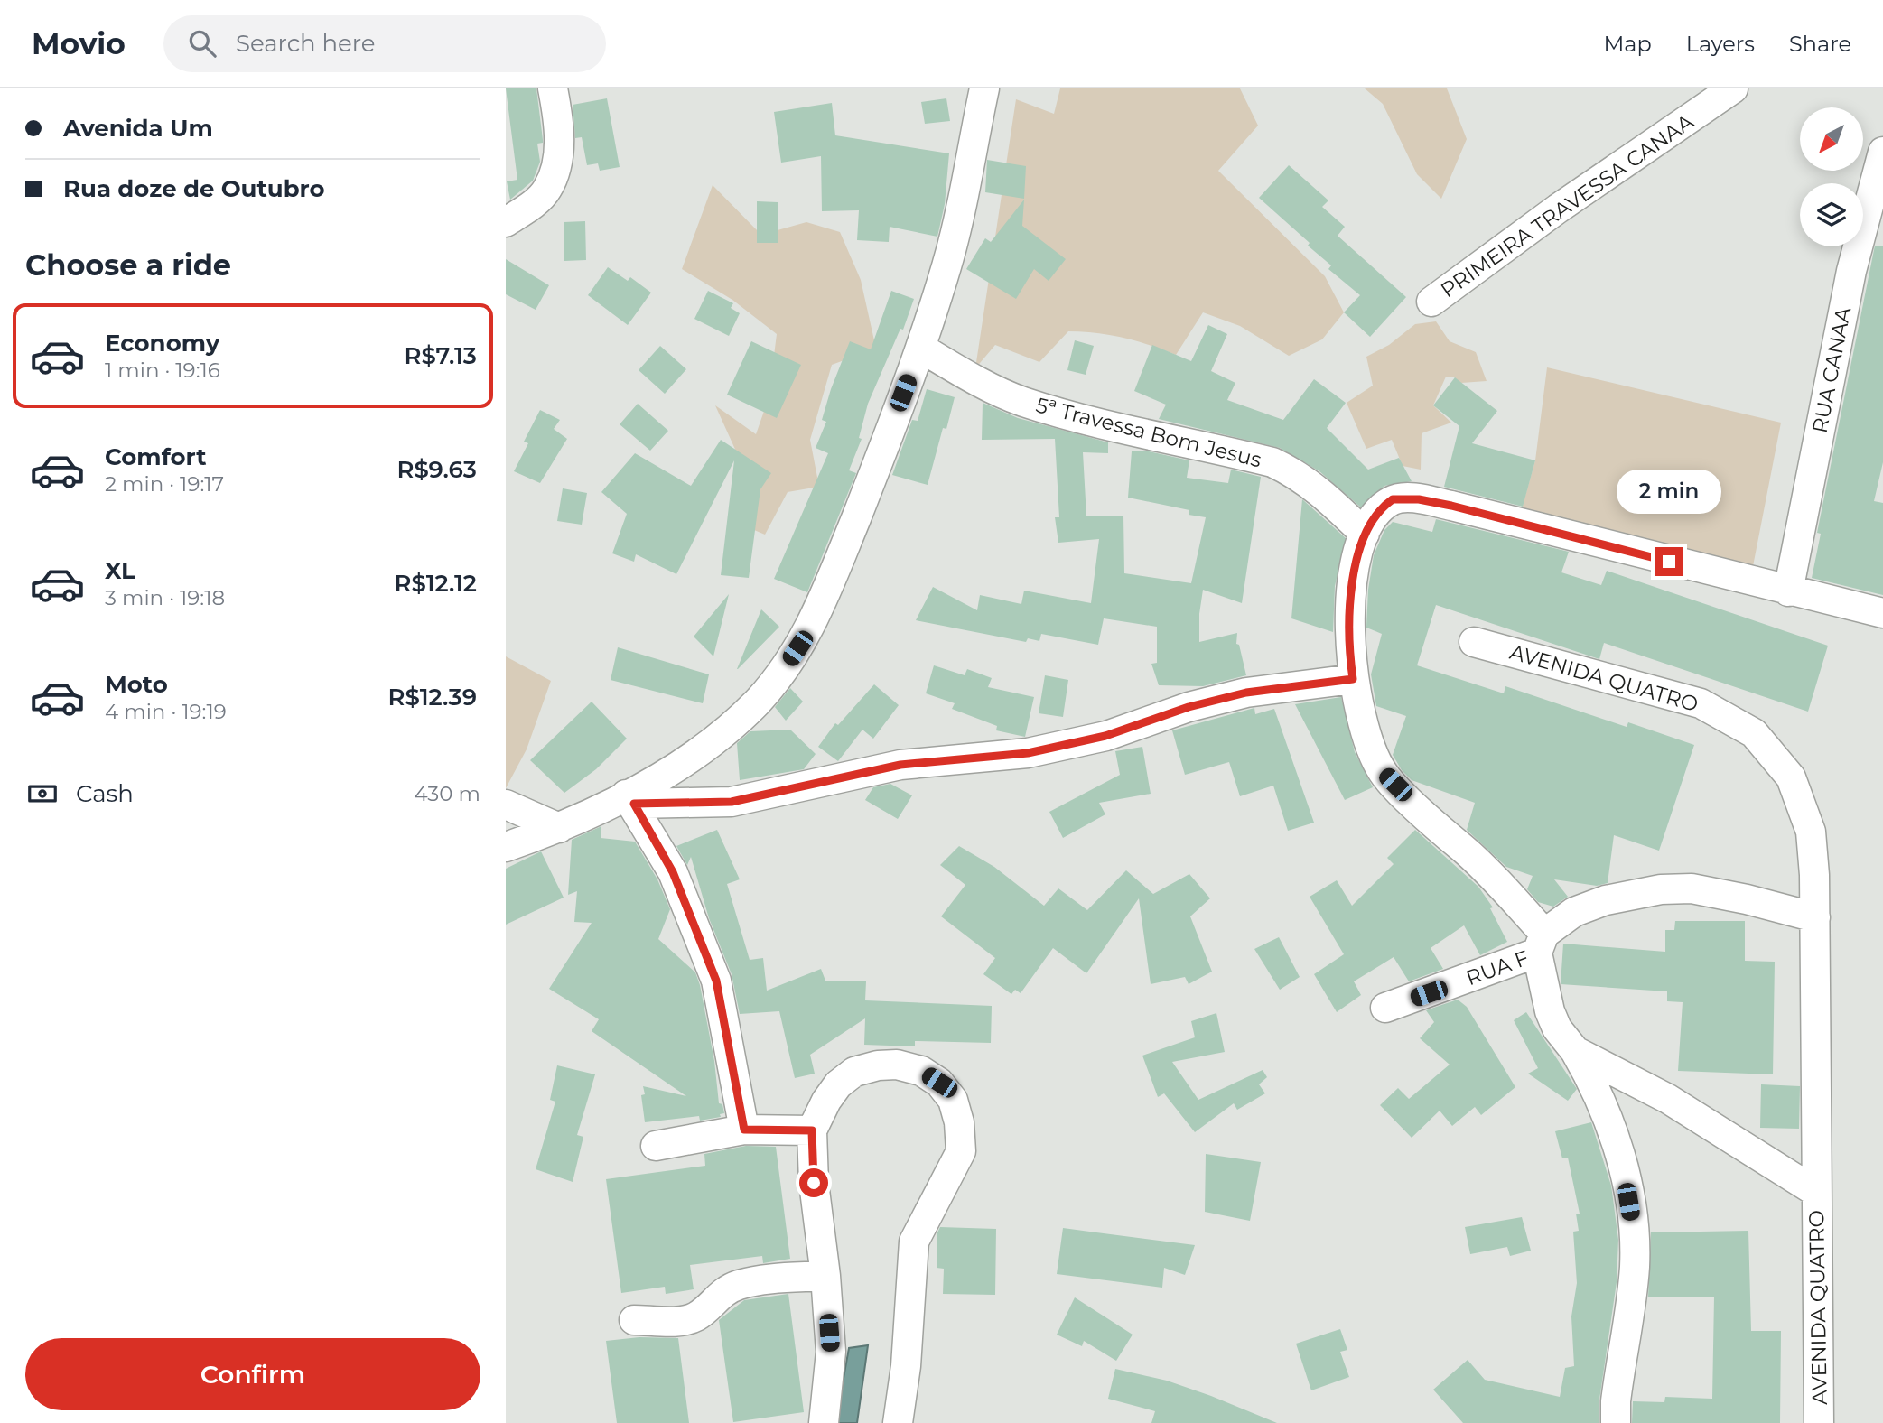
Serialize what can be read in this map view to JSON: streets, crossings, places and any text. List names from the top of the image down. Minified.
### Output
{"streets":{"street":["PRIMEIRA TRAVESSA CANAA","RUA CANAA","5ª Travessa Bom Jesus","AVENIDA QUATRO","RUA F"]},"crossings":[["AVENIDA QUATRO","RUA F"]],"north":"bottom left","page":{"header":"Movio","search":"Search here","nav":["Map","Layers","Share"],"banner":["Avenida Um","Rua doze de Outubro"],"heading":"Choose a ride","list":[{"name":"Economy","note":"1 min · 19:16","value":"R$7.13"},{"name":"Comfort","note":"2 min · 19:17","value":"R$9.63"},{"name":"XL","note":"3 min · 19:18","value":"R$12.12"},{"name":"Moto","note":"4 min · 19:19","value":"R$12.39"}],"bubble":"2 min","pay":["Cash","430 m"],"buttons":"Confirm"}}
